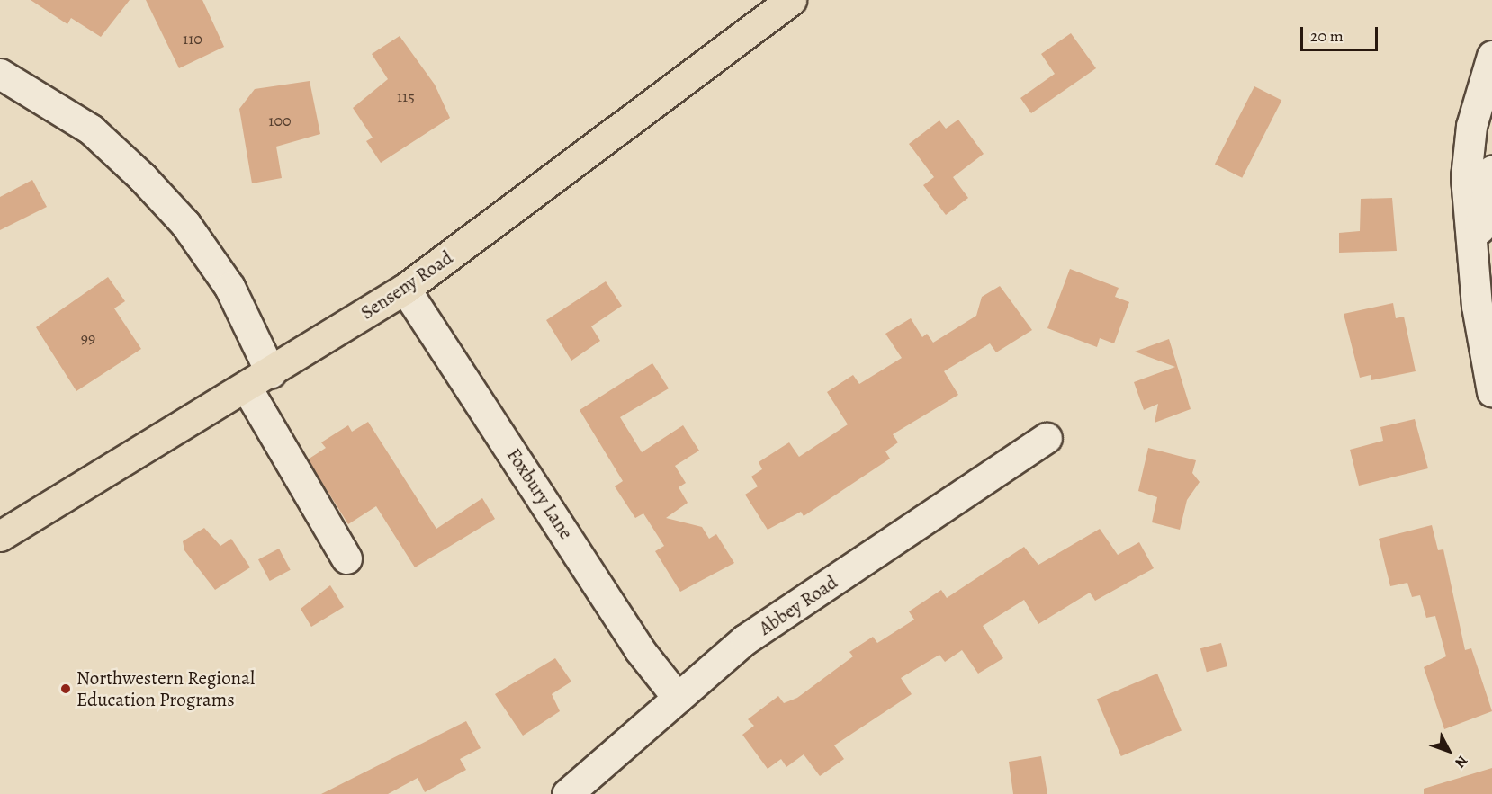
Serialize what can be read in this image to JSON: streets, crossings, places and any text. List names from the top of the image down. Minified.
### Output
{"streets":{"main road":["Senseny Road"],"street":["Foxbury Lane","Abbey Road"]},"crossings":[["Senseny Road","Foxbury Lane"],["Foxbury Lane","Abbey Road"]],"places":["Northwestern Regional Education Programs"],"house_numbers":["110","115","100","99"],"scale_bar":"20 m","north":"bottom right"}
